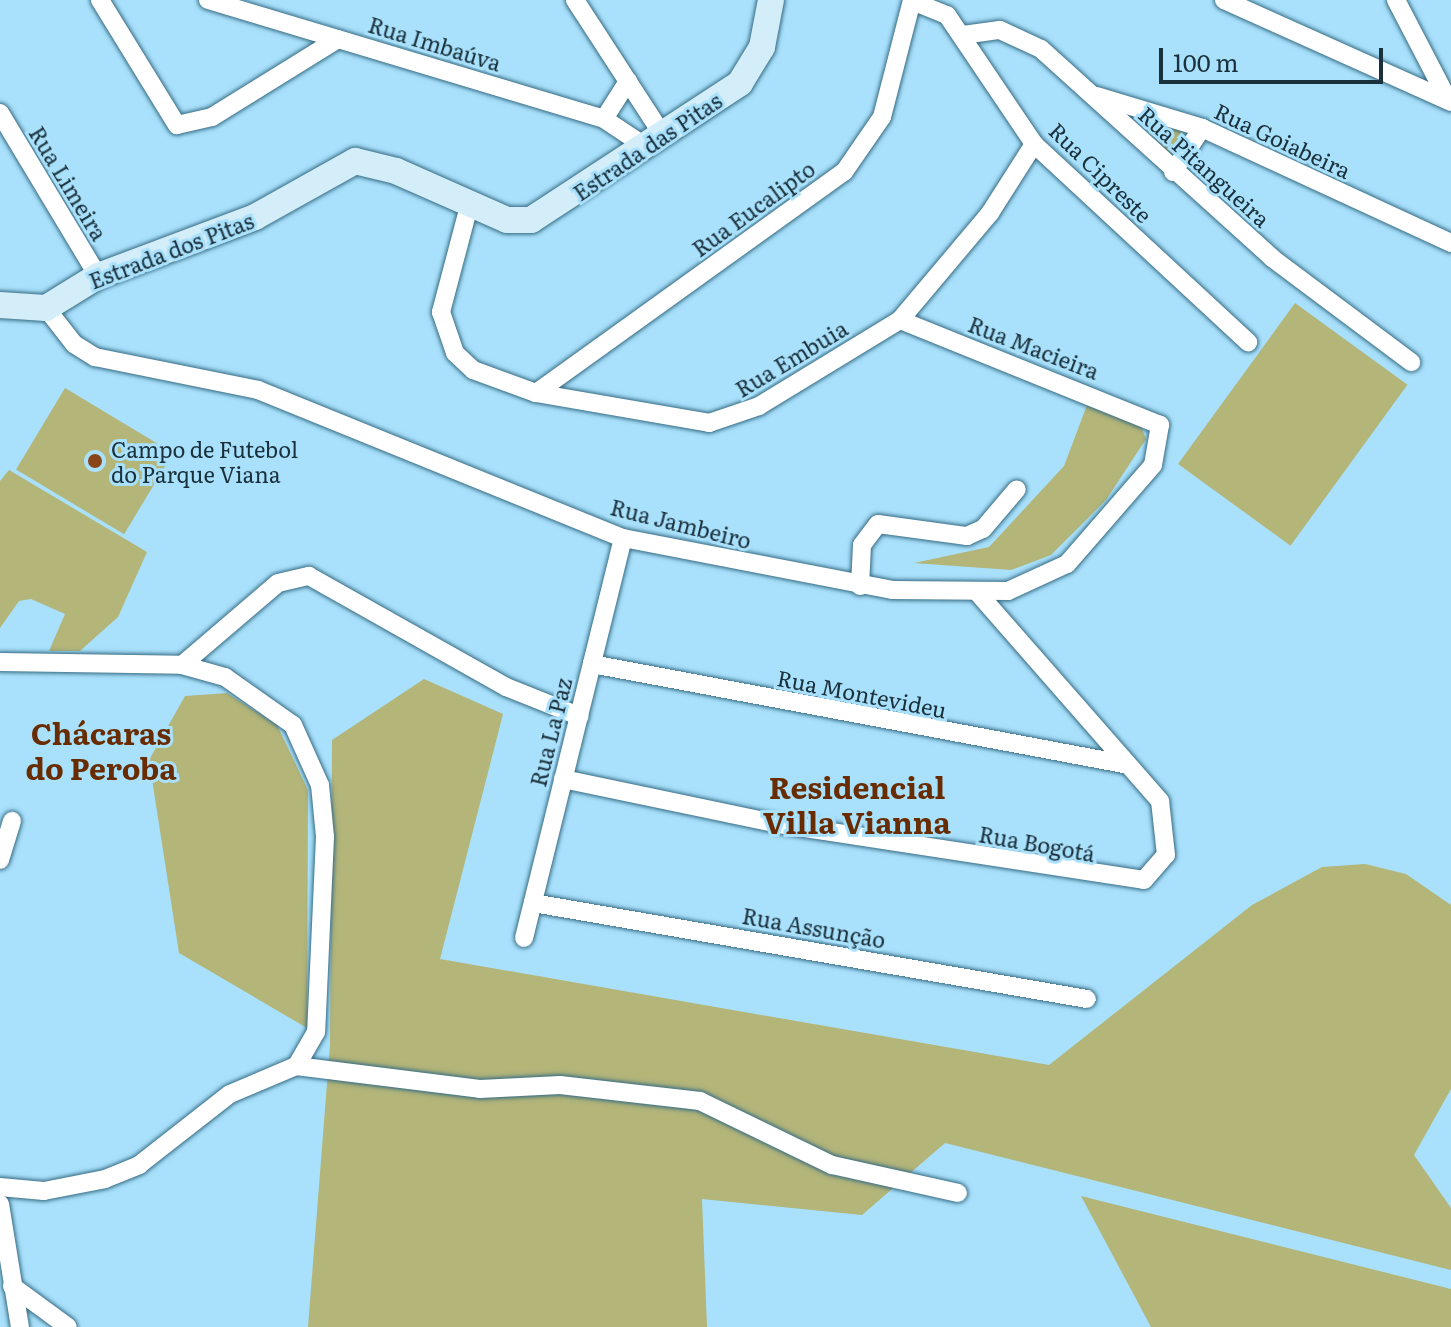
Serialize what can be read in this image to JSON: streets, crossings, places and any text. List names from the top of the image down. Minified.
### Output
{"streets":{"main road":["Estrada das Pitas","Estrada dos Pitas"],"street":["Rua Imbaúva","Rua Goiabeira","Rua Pitangueira","Rua Cipreste","Rua Limeira","Rua Eucalipto","Rua Macieira","Rua Embuia","Rua Jambeiro","Rua Montevideu","Rua La Paz","Rua Bogotá","Rua Assunção"]},"crossings":[["Rua Imbaúva","Estrada das Pitas"],["Rua Goiabeira","Rua Pitangueira"],["Estrada das Pitas","Estrada dos Pitas"],["Estrada das Pitas","Rua Embuia"],["Rua Pitangueira","Rua Cipreste"],["Rua Cipreste","Rua Eucalipto"],["Rua Cipreste","Rua Embuia"],["Rua Limeira","Estrada dos Pitas"],["Rua Eucalipto","Rua Embuia"],["Estrada dos Pitas","Rua Embuia"],["Estrada dos Pitas","Rua Jambeiro"],["Rua Macieira","Rua Embuia"],["Rua Macieira","Rua Jambeiro"],["Rua Jambeiro","Rua La Paz"],["Rua Jambeiro","Rua Bogotá"],["Rua Montevideu","Rua La Paz"],["Rua Montevideu","Rua Bogotá"],["Rua La Paz","Rua Bogotá"],["Rua La Paz","Rua Assunção"]],"districts":["Chácaras do Peroba","Residencial Villa Vianna"],"places":["Campo de Futebol do Parque Viana"],"scale_bar":"100 m"}
